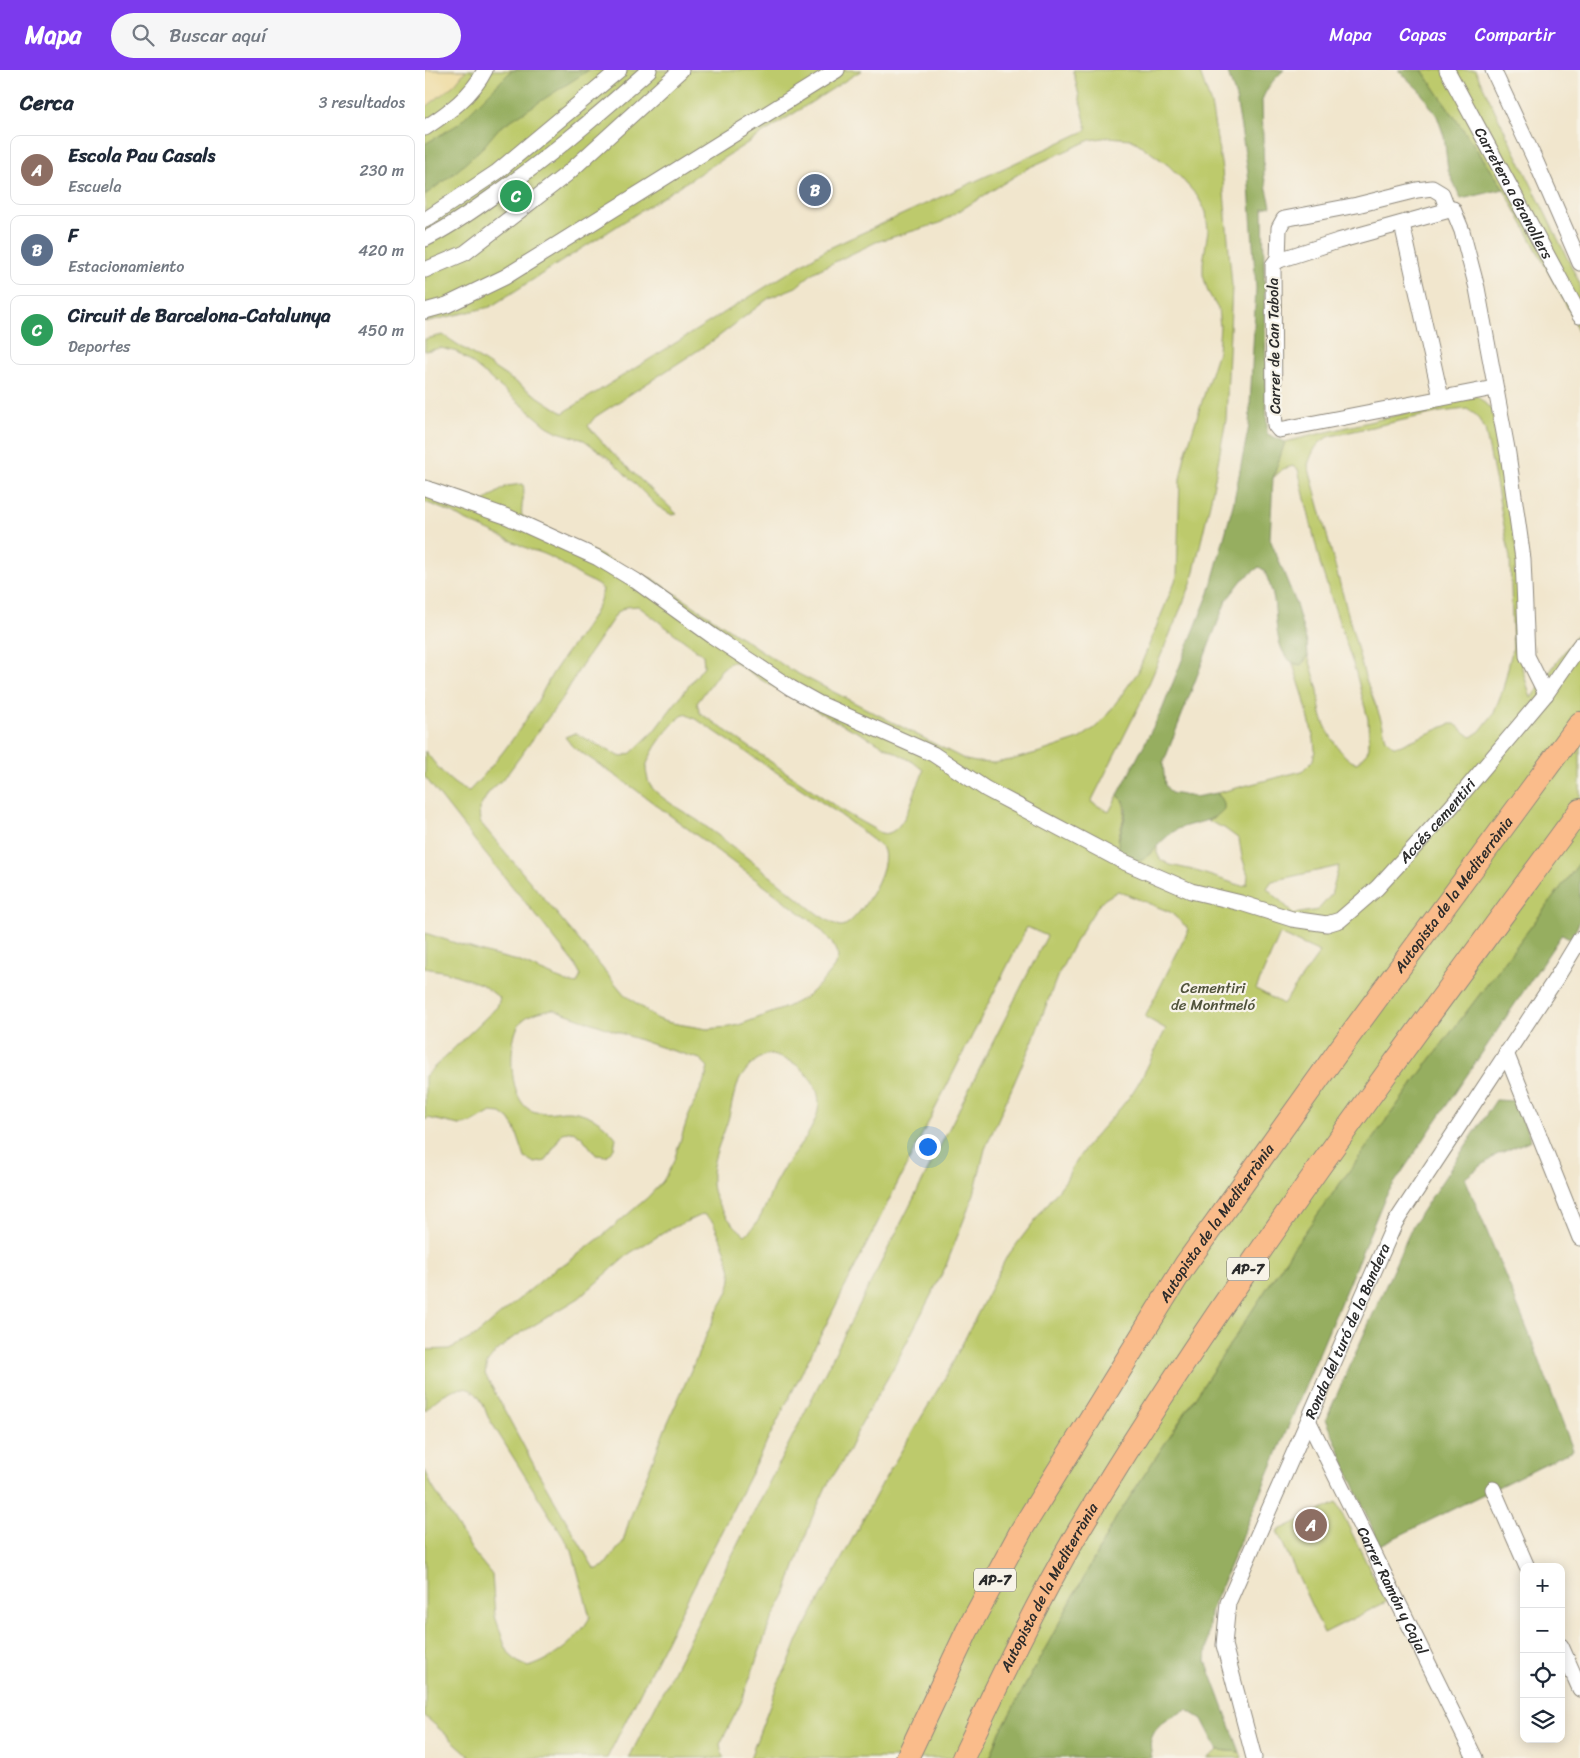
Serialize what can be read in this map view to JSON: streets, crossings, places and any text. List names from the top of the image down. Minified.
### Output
{"streets":{"highway":["Autopista de la Mediterrània","AP-7"],"street":["Carretera a Granollers","Carrer de Can Tabola","Accés cementiri","Ronda del turó de la Bandera","Carrer Ramón y Cajal"]},"crossings":[["Ronda del turó de la Bandera","Carrer Ramón y Cajal"]],"parks":["Cementiri de Montmeló"],"page":{"header":"Mapa","search":"Buscar aquí","nav":["Mapa","Capas","Compartir"],"heading":["Cerca","3 resultados"],"list":[{"mark":"A","name":"Escola Pau Casals","note":"Escuela","value":"230 m"},{"mark":"B","name":"F","note":"Estacionamiento","value":"420 m"},{"mark":"C","name":"Circuit de Barcelona-Catalunya","note":"Deportes","value":"450 m"}],"pins":["B","C","A"],"map_buttons":["+","−"]}}
